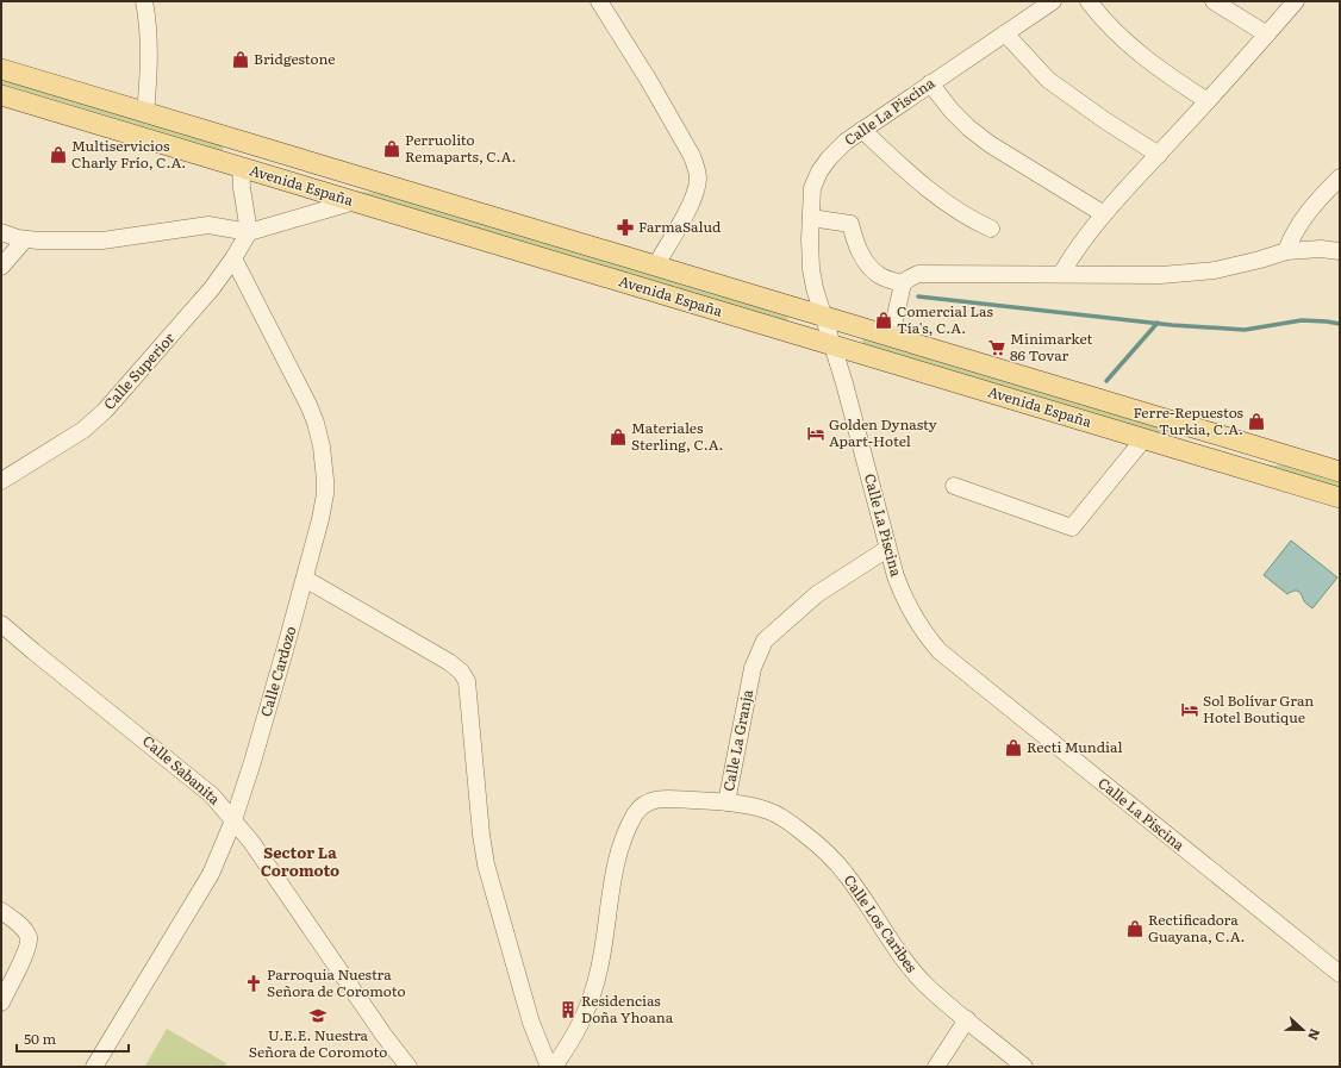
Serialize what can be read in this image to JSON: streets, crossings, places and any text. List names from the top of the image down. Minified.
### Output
{"streets":{"main road":["Avenida España"],"street":["Calle La Piscina","Calle Superior","Calle Cardozo","Calle La Granja","Calle Sabanita","Calle Los Caribes"]},"crossings":[["Calle La Piscina","Avenida España"],["Calle La Piscina","Calle La Granja"],["Calle Superior","Calle Cardozo"],["Calle Cardozo","Calle Sabanita"],["Calle La Granja","Calle Los Caribes"]],"districts":["Sector La Coromoto"],"places":{"shop":["Bridgestone","Perruolito Remaparts, C.A.","Multiservicios Charly Frío, C.A.","Comercial Las Tía's, C.A.","Ferre-Repuestos Turkia, C.A.","Materiales Sterling, C.A.","Recti Mundial","Rectificadora Guayana, C.A."],"pharmacy":["FarmaSalud"],"supermarket":["Minimarket 86 Tovar"],"hotel":["Golden Dynasty Apart-Hotel","Sol Bolívar Gran Hotel Boutique"],"church":["Parroquia Nuestra Señora de Coromoto"],"building":["Residencias Doña Yhoana"],"school or university":["U.E.E. Nuestra Señora de Coromoto"]},"scale_bar":"50 m","north":"right"}
